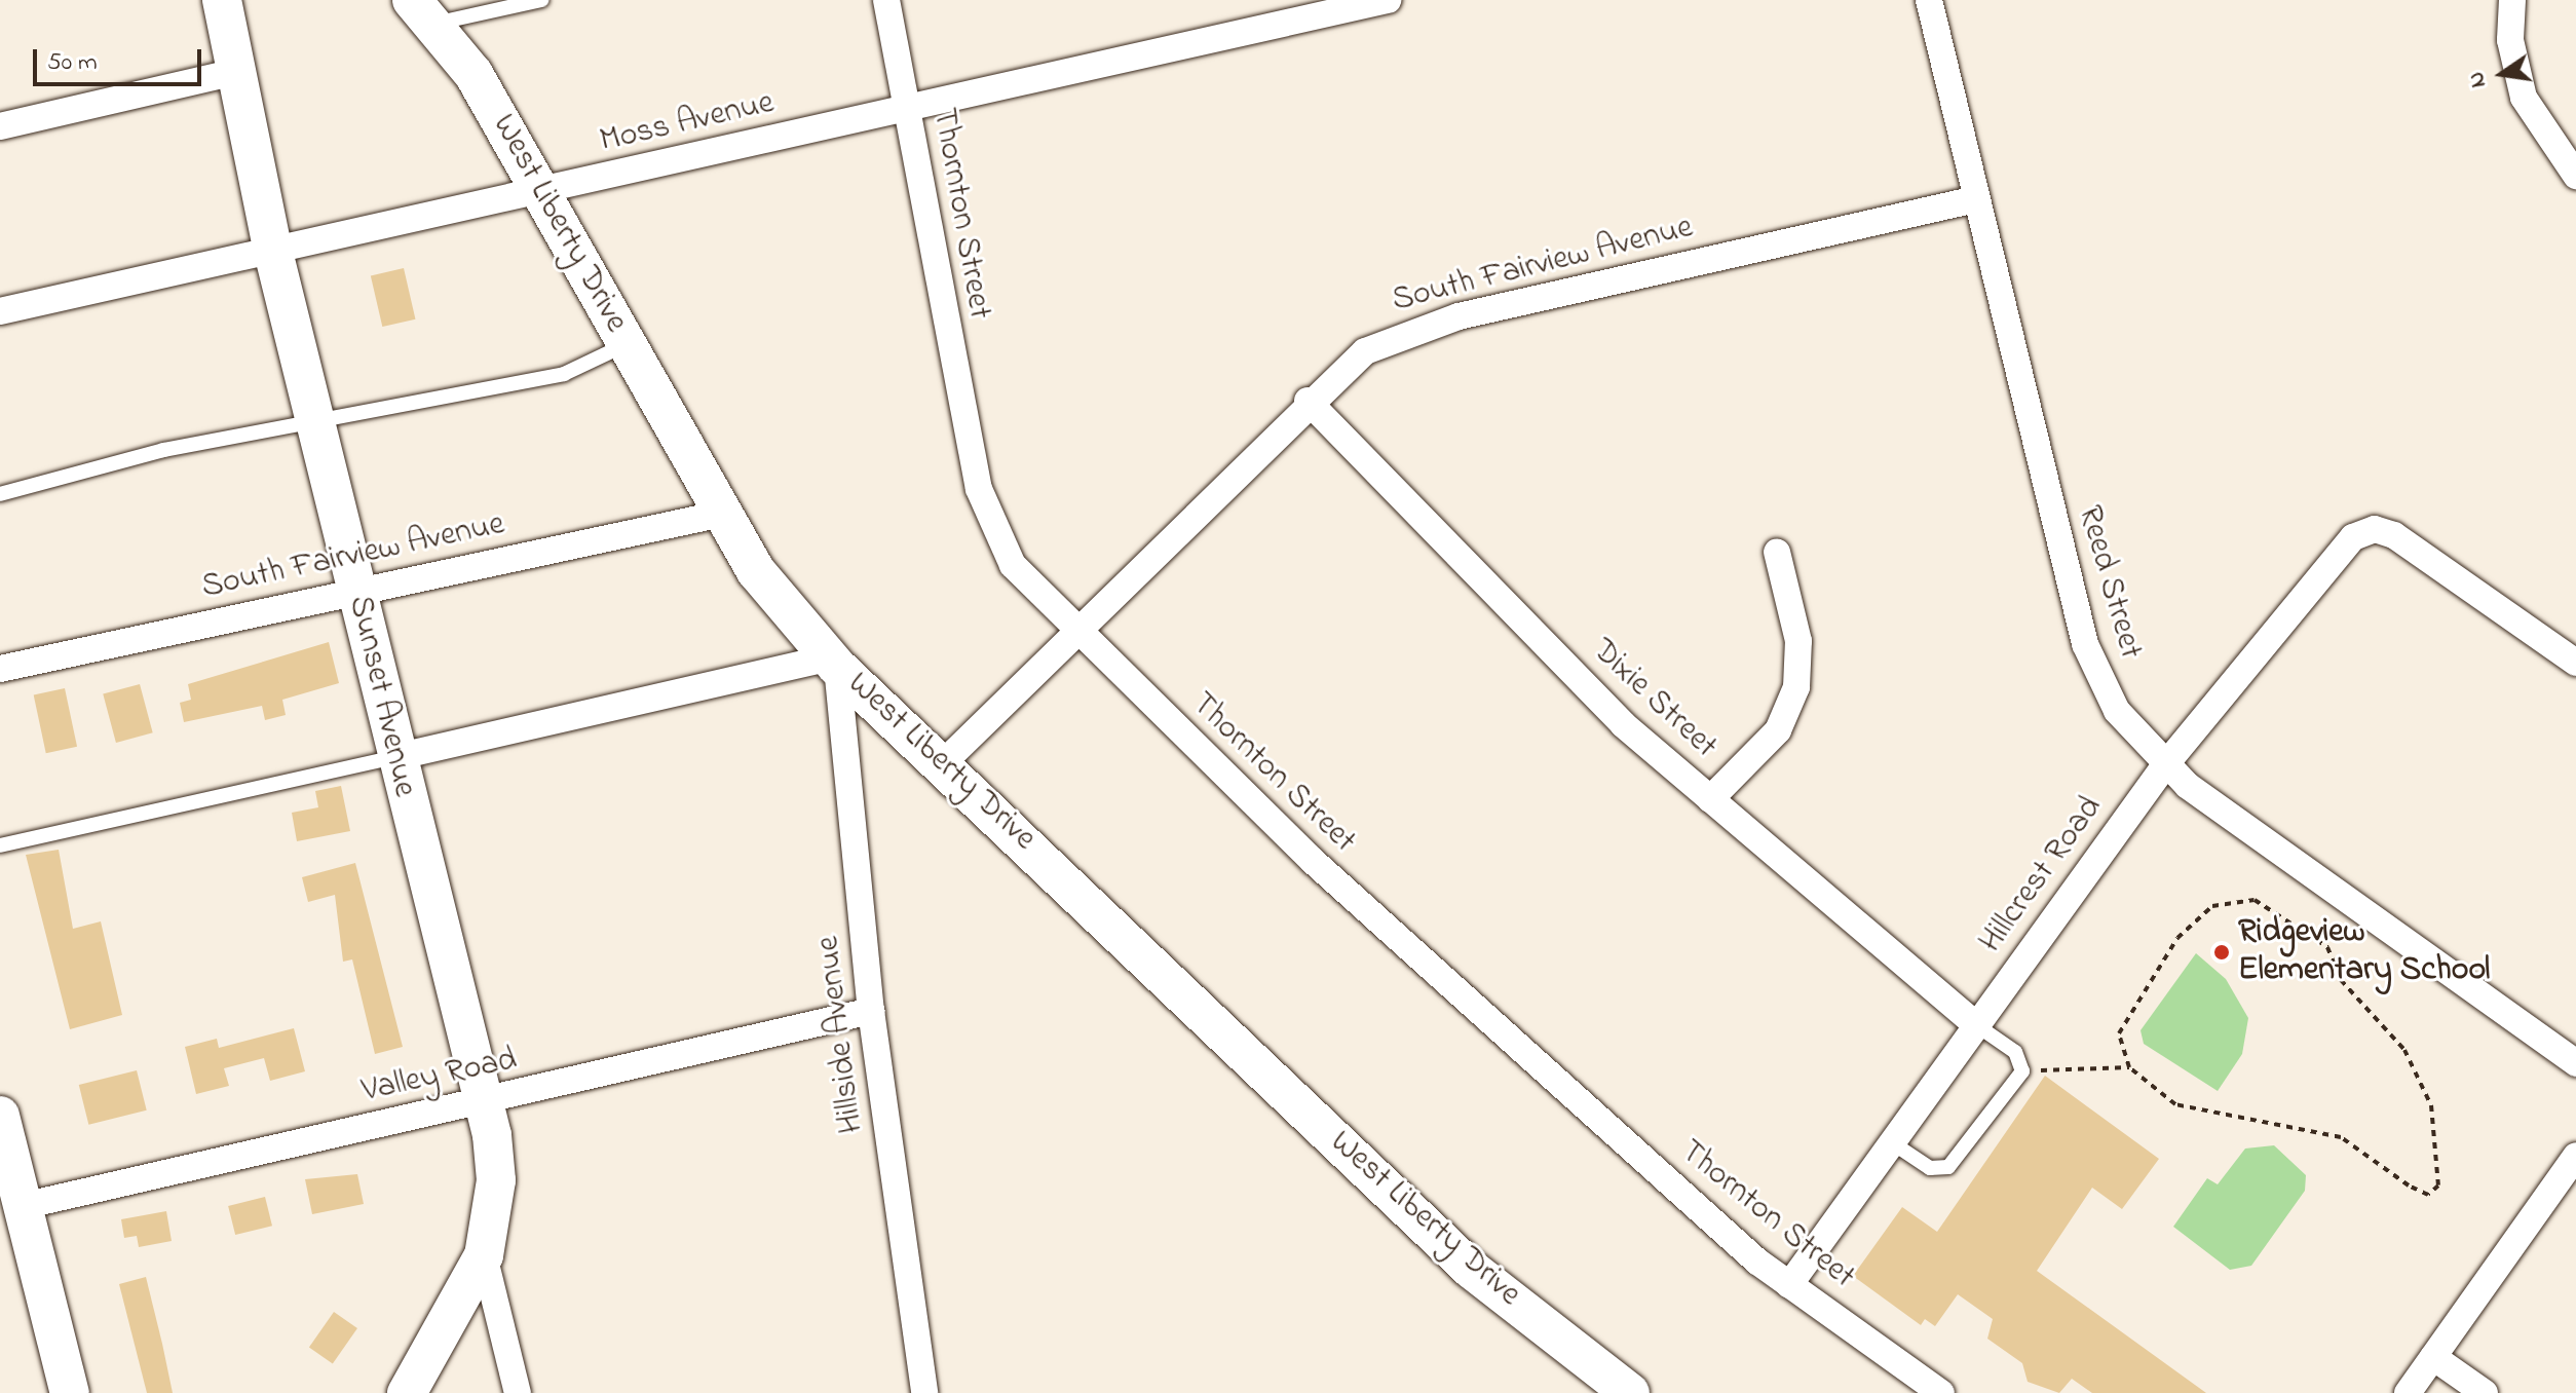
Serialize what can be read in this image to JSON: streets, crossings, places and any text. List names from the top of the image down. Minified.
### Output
{"streets":{"main road":["West Liberty Drive","Sunset Avenue"],"street":["Moss Avenue","Thornton Street","South Fairview Avenue","Reed Street","Dixie Street","Hillcrest Road","Hillside Avenue","Valley Road"]},"crossings":[["Moss Avenue","Thornton Street"],["Moss Avenue","West Liberty Drive"],["Moss Avenue","Sunset Avenue"],["Thornton Street","South Fairview Avenue"],["Thornton Street","Hillcrest Road"],["West Liberty Drive","South Fairview Avenue"],["West Liberty Drive","Hillside Avenue"],["South Fairview Avenue","Reed Street"],["South Fairview Avenue","Sunset Avenue"],["South Fairview Avenue","Dixie Street"],["Reed Street","Hillcrest Road"],["Sunset Avenue","Valley Road"],["Dixie Street","Hillcrest Road"],["Hillside Avenue","Valley Road"]],"places":["Ridgeview Elementary School"],"scale_bar":"50 m","north":"left"}
